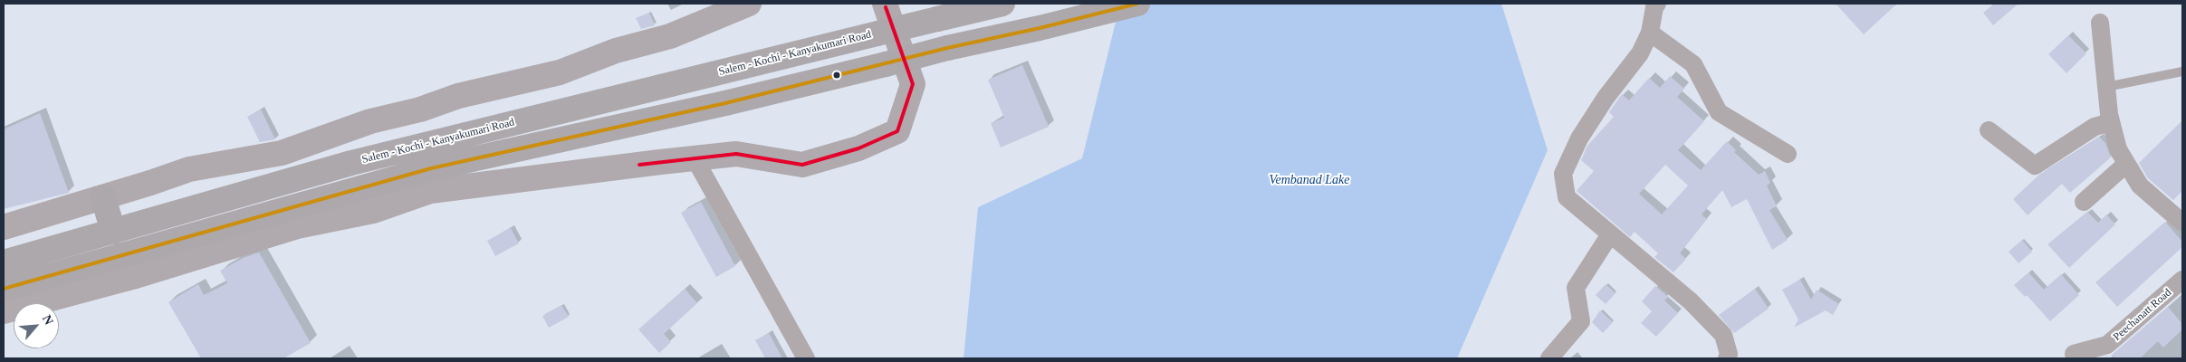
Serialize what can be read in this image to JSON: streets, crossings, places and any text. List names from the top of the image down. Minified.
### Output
{"streets":{"highway":["Salem - Kochi - Kanyakumari Road"],"street":["Peechanatt Road"]},"water":["Vembanad Lake"],"north":"top right"}
